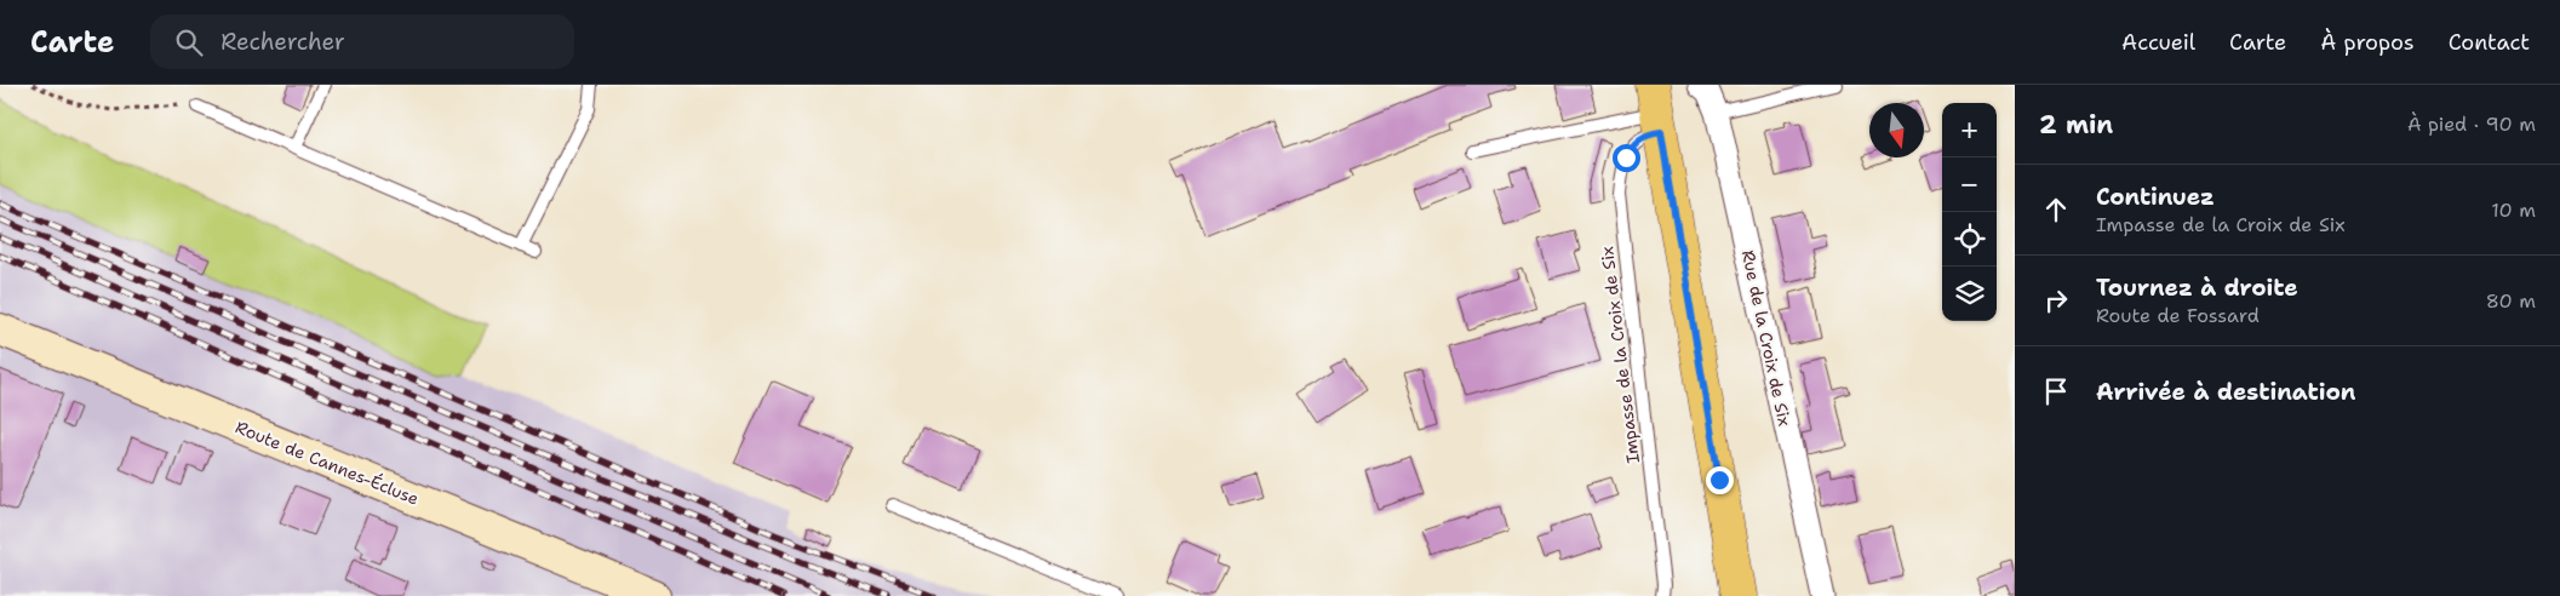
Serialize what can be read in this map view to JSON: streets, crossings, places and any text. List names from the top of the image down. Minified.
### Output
{"streets":{"street":["Rue de la Croix de Six","Route de Cannes-Écluse"],"lane":["Impasse de la Croix de Six"]},"north":"bottom","page":{"header":"Carte","search":"Rechercher","nav":["Accueil","Carte","À propos","Contact"],"heading":["2 min","À pied · 90 m"],"map_buttons":["+","−"],"list":[["Continuez","Impasse de la Croix de Six","10 m"],["Tournez à droite","Route de Fossard","80 m"],"Arrivée à destination"]}}
